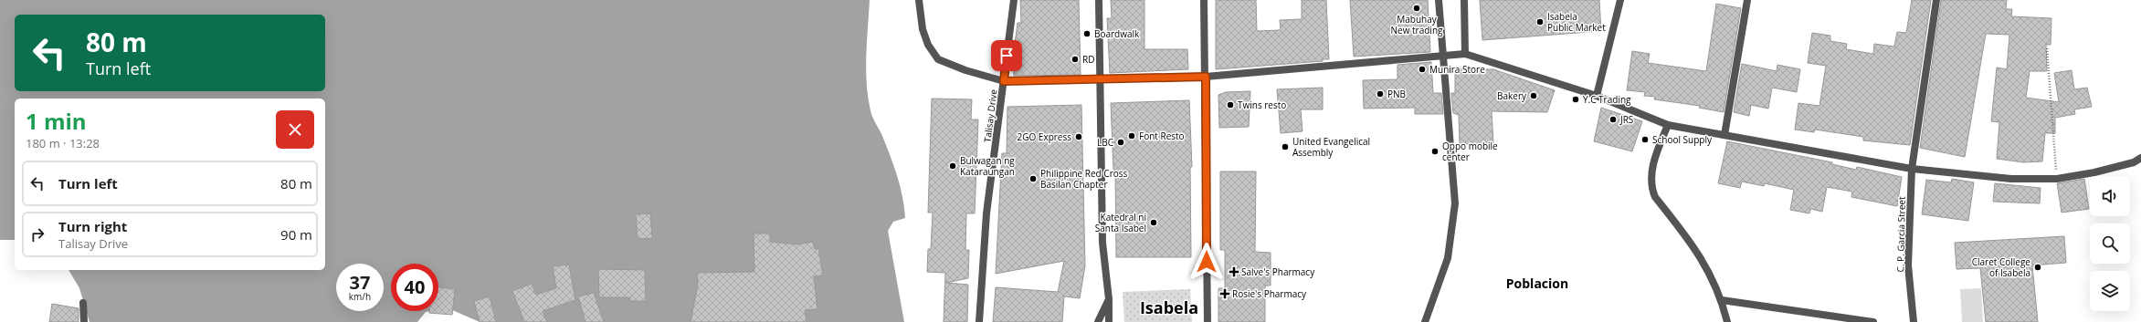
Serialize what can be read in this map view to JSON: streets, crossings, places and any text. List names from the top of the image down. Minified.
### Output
{"streets":{"street":["Talisay Drive","C. P. Garcia Street"]},"districts":["Poblacion","Isabela"],"places":{"other":["Mabuhay New trading","Isabela Public Market","Boardwalk","RD","Munira Store","PNB","Bakery","Y.C Trading","Twins resto","JRS","Font Resto","2GO Express","School Supply","LBC","United Evangelical Assembly","Oppo mobile center","Bulwagan ng Kataraungan","Philippine Red Cross Basilan Chapter","Katedral ni Santa Isabel","Claret College of Isabela"],"health":["Salve's Pharmacy","Rosie's Pharmacy"]},"page":{"turn":["80 m","Turn left"],"heading":["1 min","180 m · 13:28"],"list":[{"name":"Turn left","value":"80 m"},{"name":"Turn right","note":"Talisay Drive","value":"90 m"}],"speed":"37 km/h","limit":"40"}}
